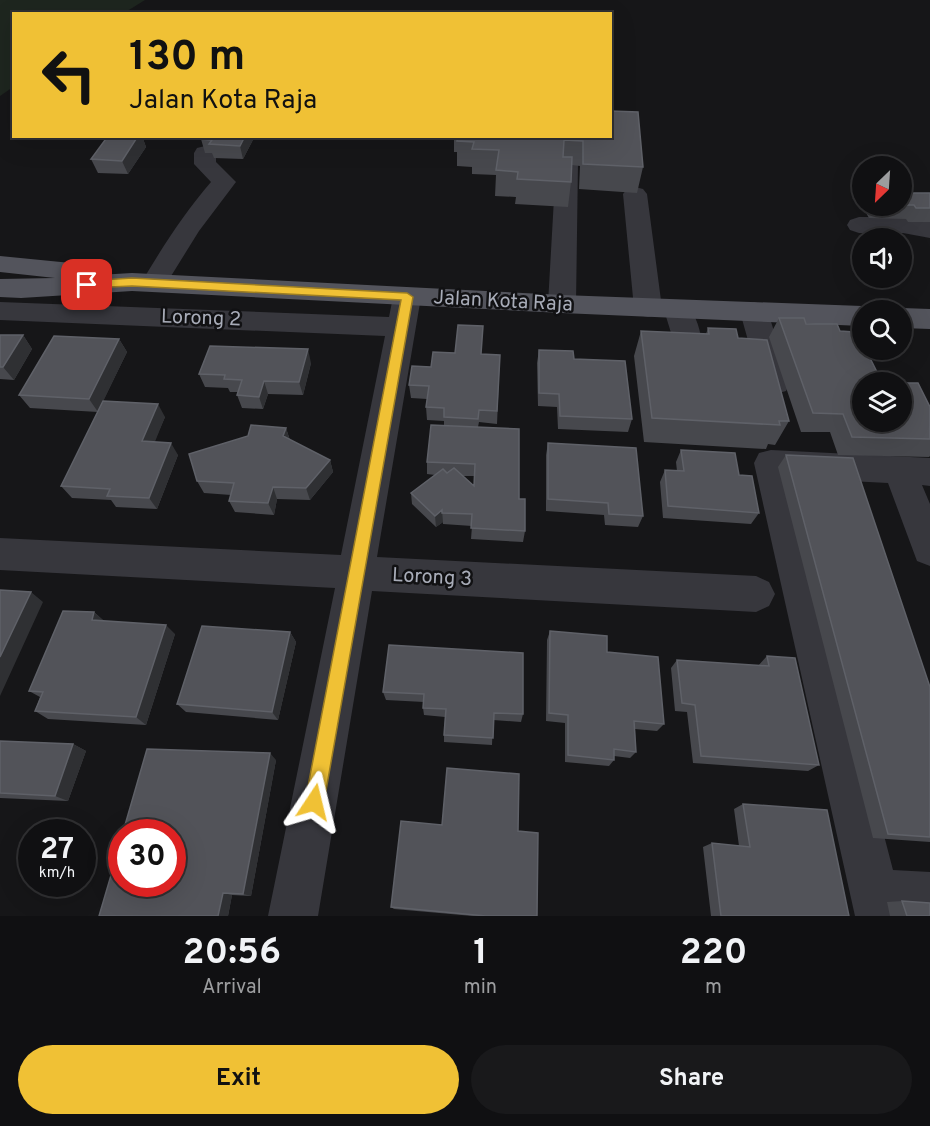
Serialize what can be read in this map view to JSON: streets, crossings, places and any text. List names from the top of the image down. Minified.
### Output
{"streets":{"main road":["Jalan Kota Raja"],"street":["Lorong 2","Lorong 3"]},"crossings":[["Jalan Kota Raja","Lorong 2"]],"north":"bottom left","page":{"turn":["130 m","Jalan Kota Raja"],"speed":"27 km/h","limit":"30","eta":["20:56","Arrival","1","min","220","m"],"buttons":["Exit","Share"]}}
